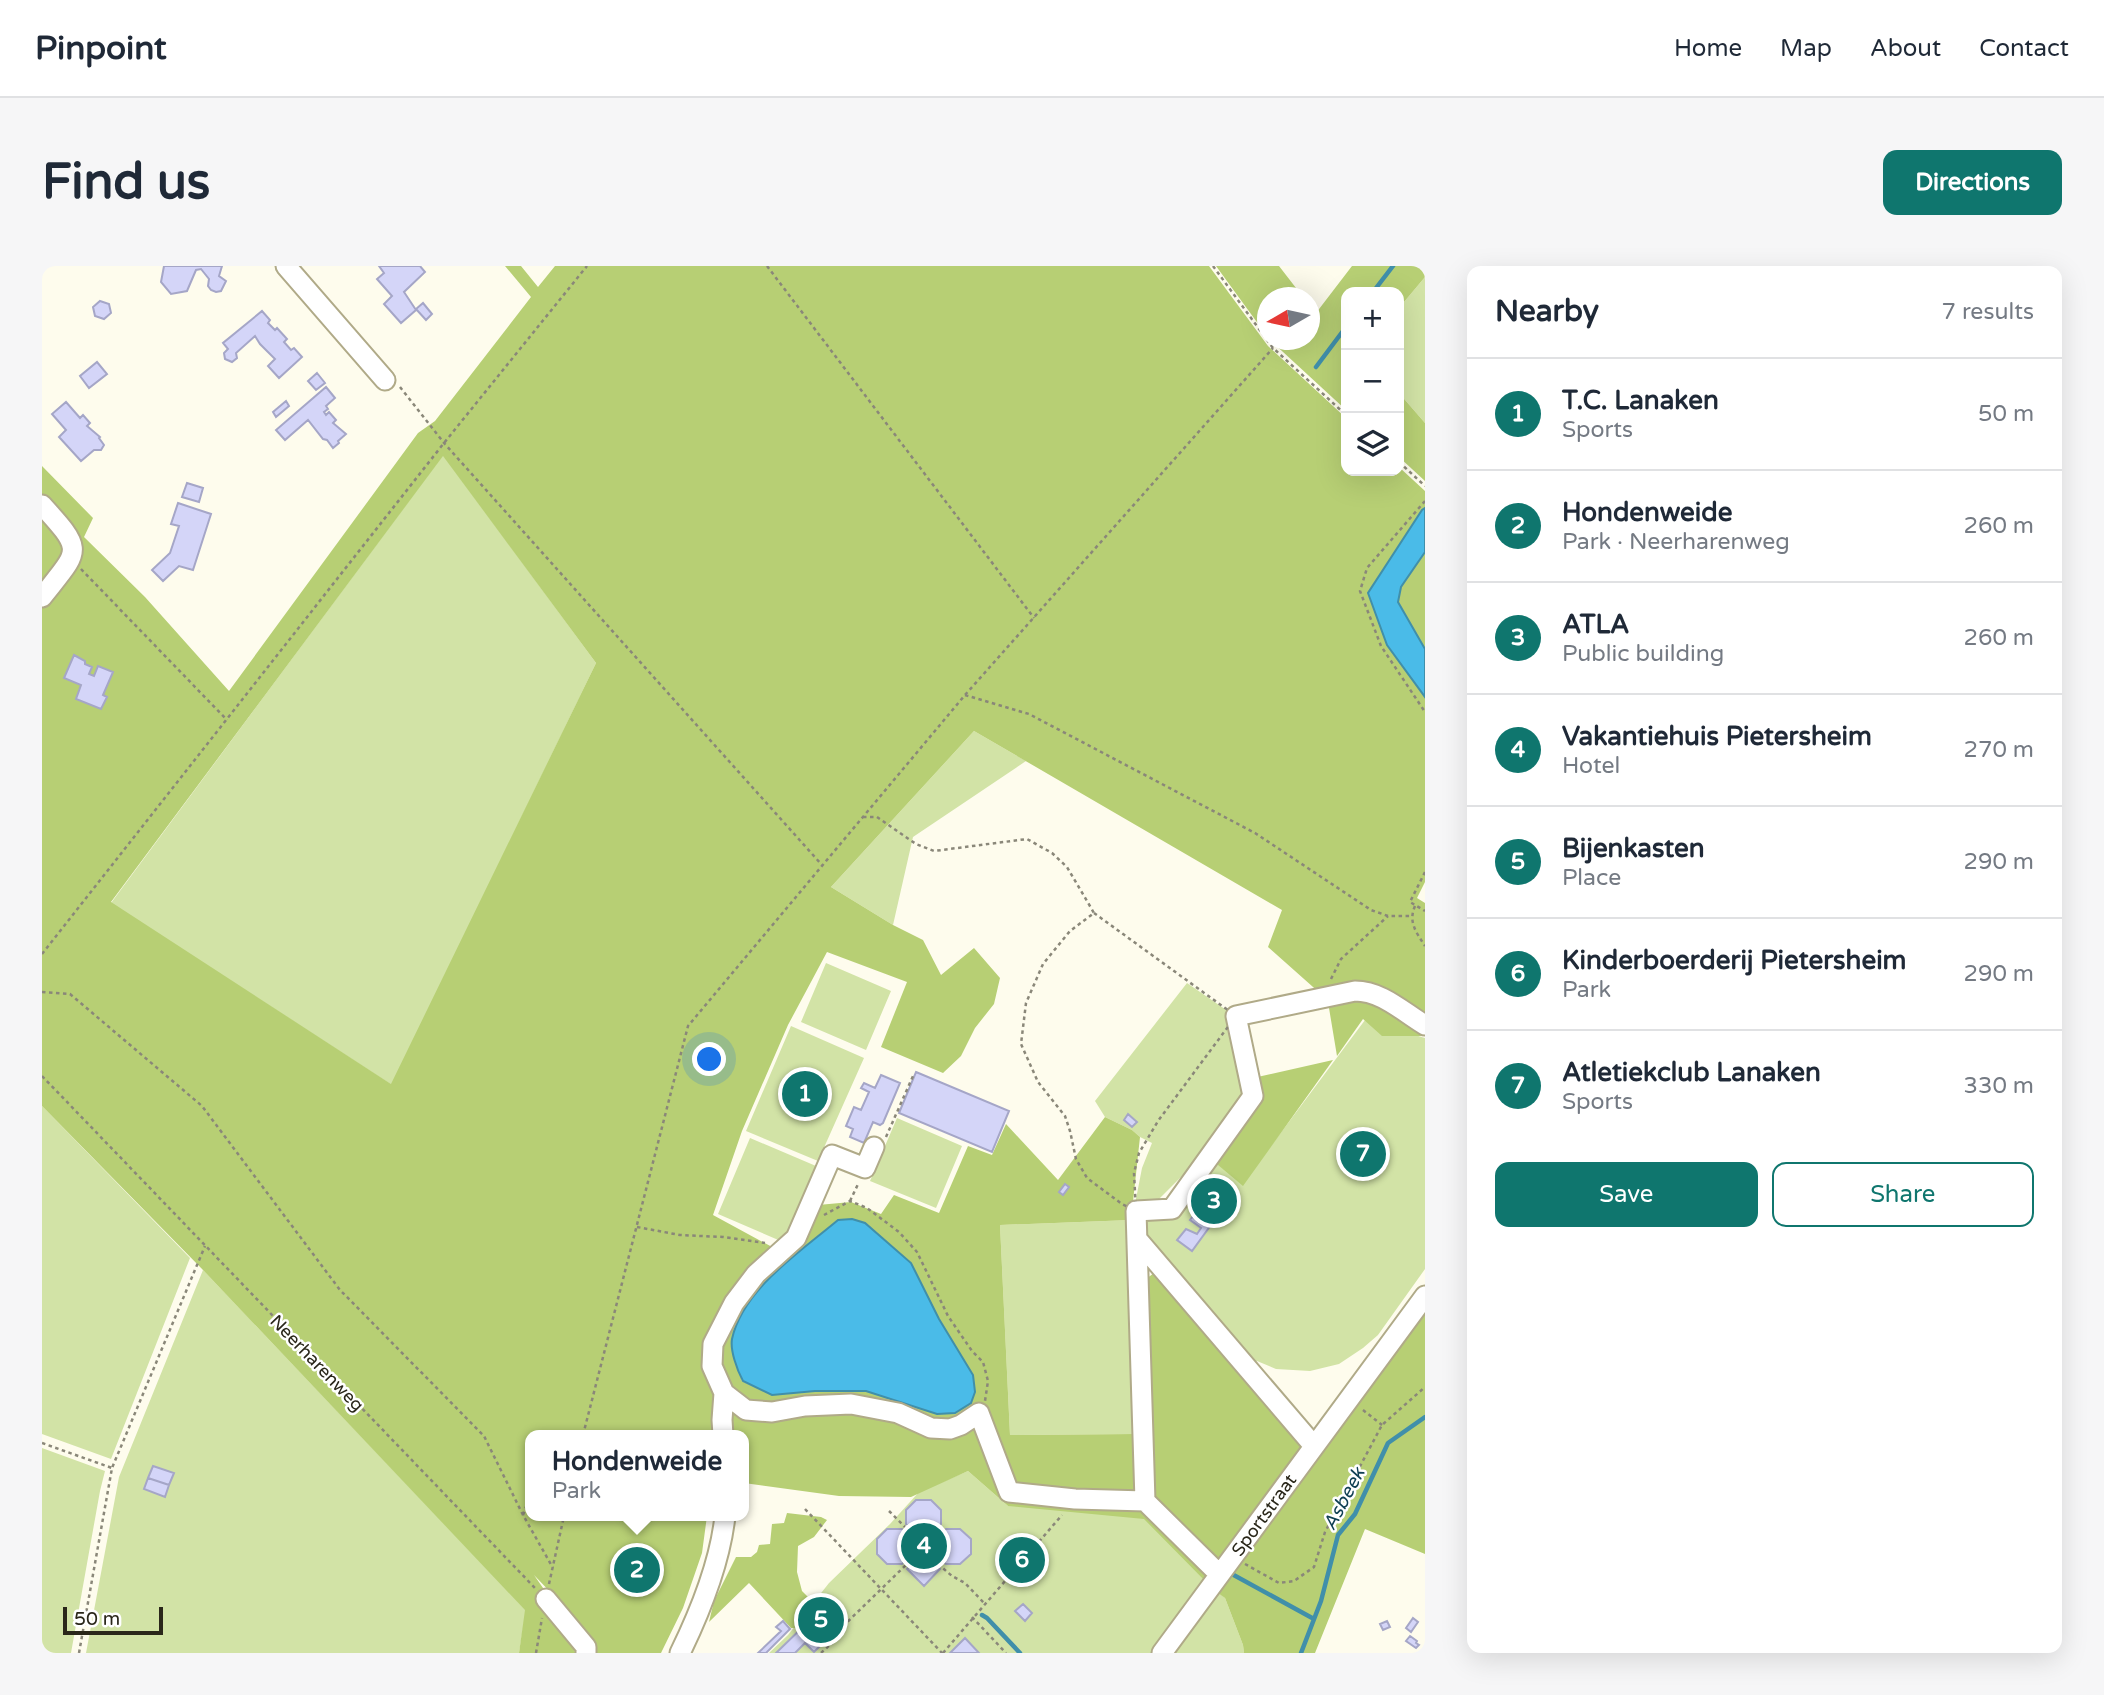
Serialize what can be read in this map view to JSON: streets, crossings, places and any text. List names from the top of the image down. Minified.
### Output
{"streets":{"street":["Sportstraat"],"path":["Neerharenweg"]},"water":["Asbeek"],"scale_bar":"50 m","north":"left","page":{"header":"Pinpoint","nav":["Home","Map","About","Contact"],"buttons":["Directions",["Save","Share"]],"title":"Find us","heading":["Nearby","7 results"],"map_buttons":["+","−"],"list":[{"mark":"1","name":"T.C. Lanaken","note":"Sports","value":"50 m"},{"mark":"2","name":"Hondenweide","note":"Park · Neerharenweg","value":"260 m"},{"mark":"3","name":"ATLA","note":"Public building","value":"260 m"},{"mark":"4","name":"Vakantiehuis Pietersheim","note":"Hotel","value":"270 m"},{"mark":"5","name":"Bijenkasten","note":"Place","value":"290 m"},{"mark":"6","name":"Kinderboerderij Pietersheim","note":"Park","value":"290 m"},{"mark":"7","name":"Atletiekclub Lanaken","note":"Sports","value":"330 m"}],"pins":["1","7","3","4","6","2","5"],"popup":["Hondenweide","Park"],"scale":"50 m"}}
